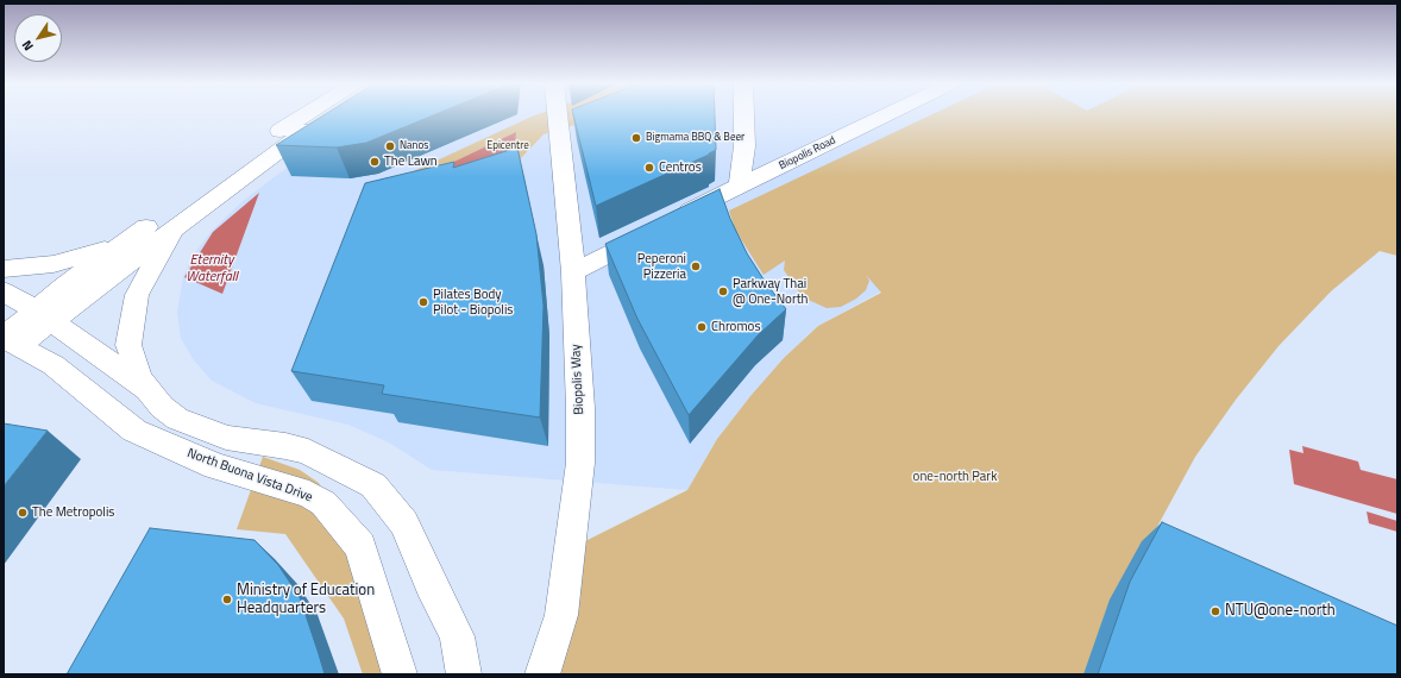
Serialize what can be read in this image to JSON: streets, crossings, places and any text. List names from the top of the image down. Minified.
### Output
{"streets":{"street":["Biopolis Road","Biopolis Way","North Buona Vista Drive"]},"crossings":[["Biopolis Road","Biopolis Way"]],"water":["Eternity Waterfall"],"parks":["Epicentre","one-north Park"],"places":["Bigmama BBQ & Beer","Nanos","The Lawn","Centros","Peperoni Pizzeria","Parkway Thai @ One-North","Pilates Body Pilot - Biopolis","Chromos","The Metropolis","Ministry of Education Headquarters","NTU@one-north"],"north":"bottom left"}
